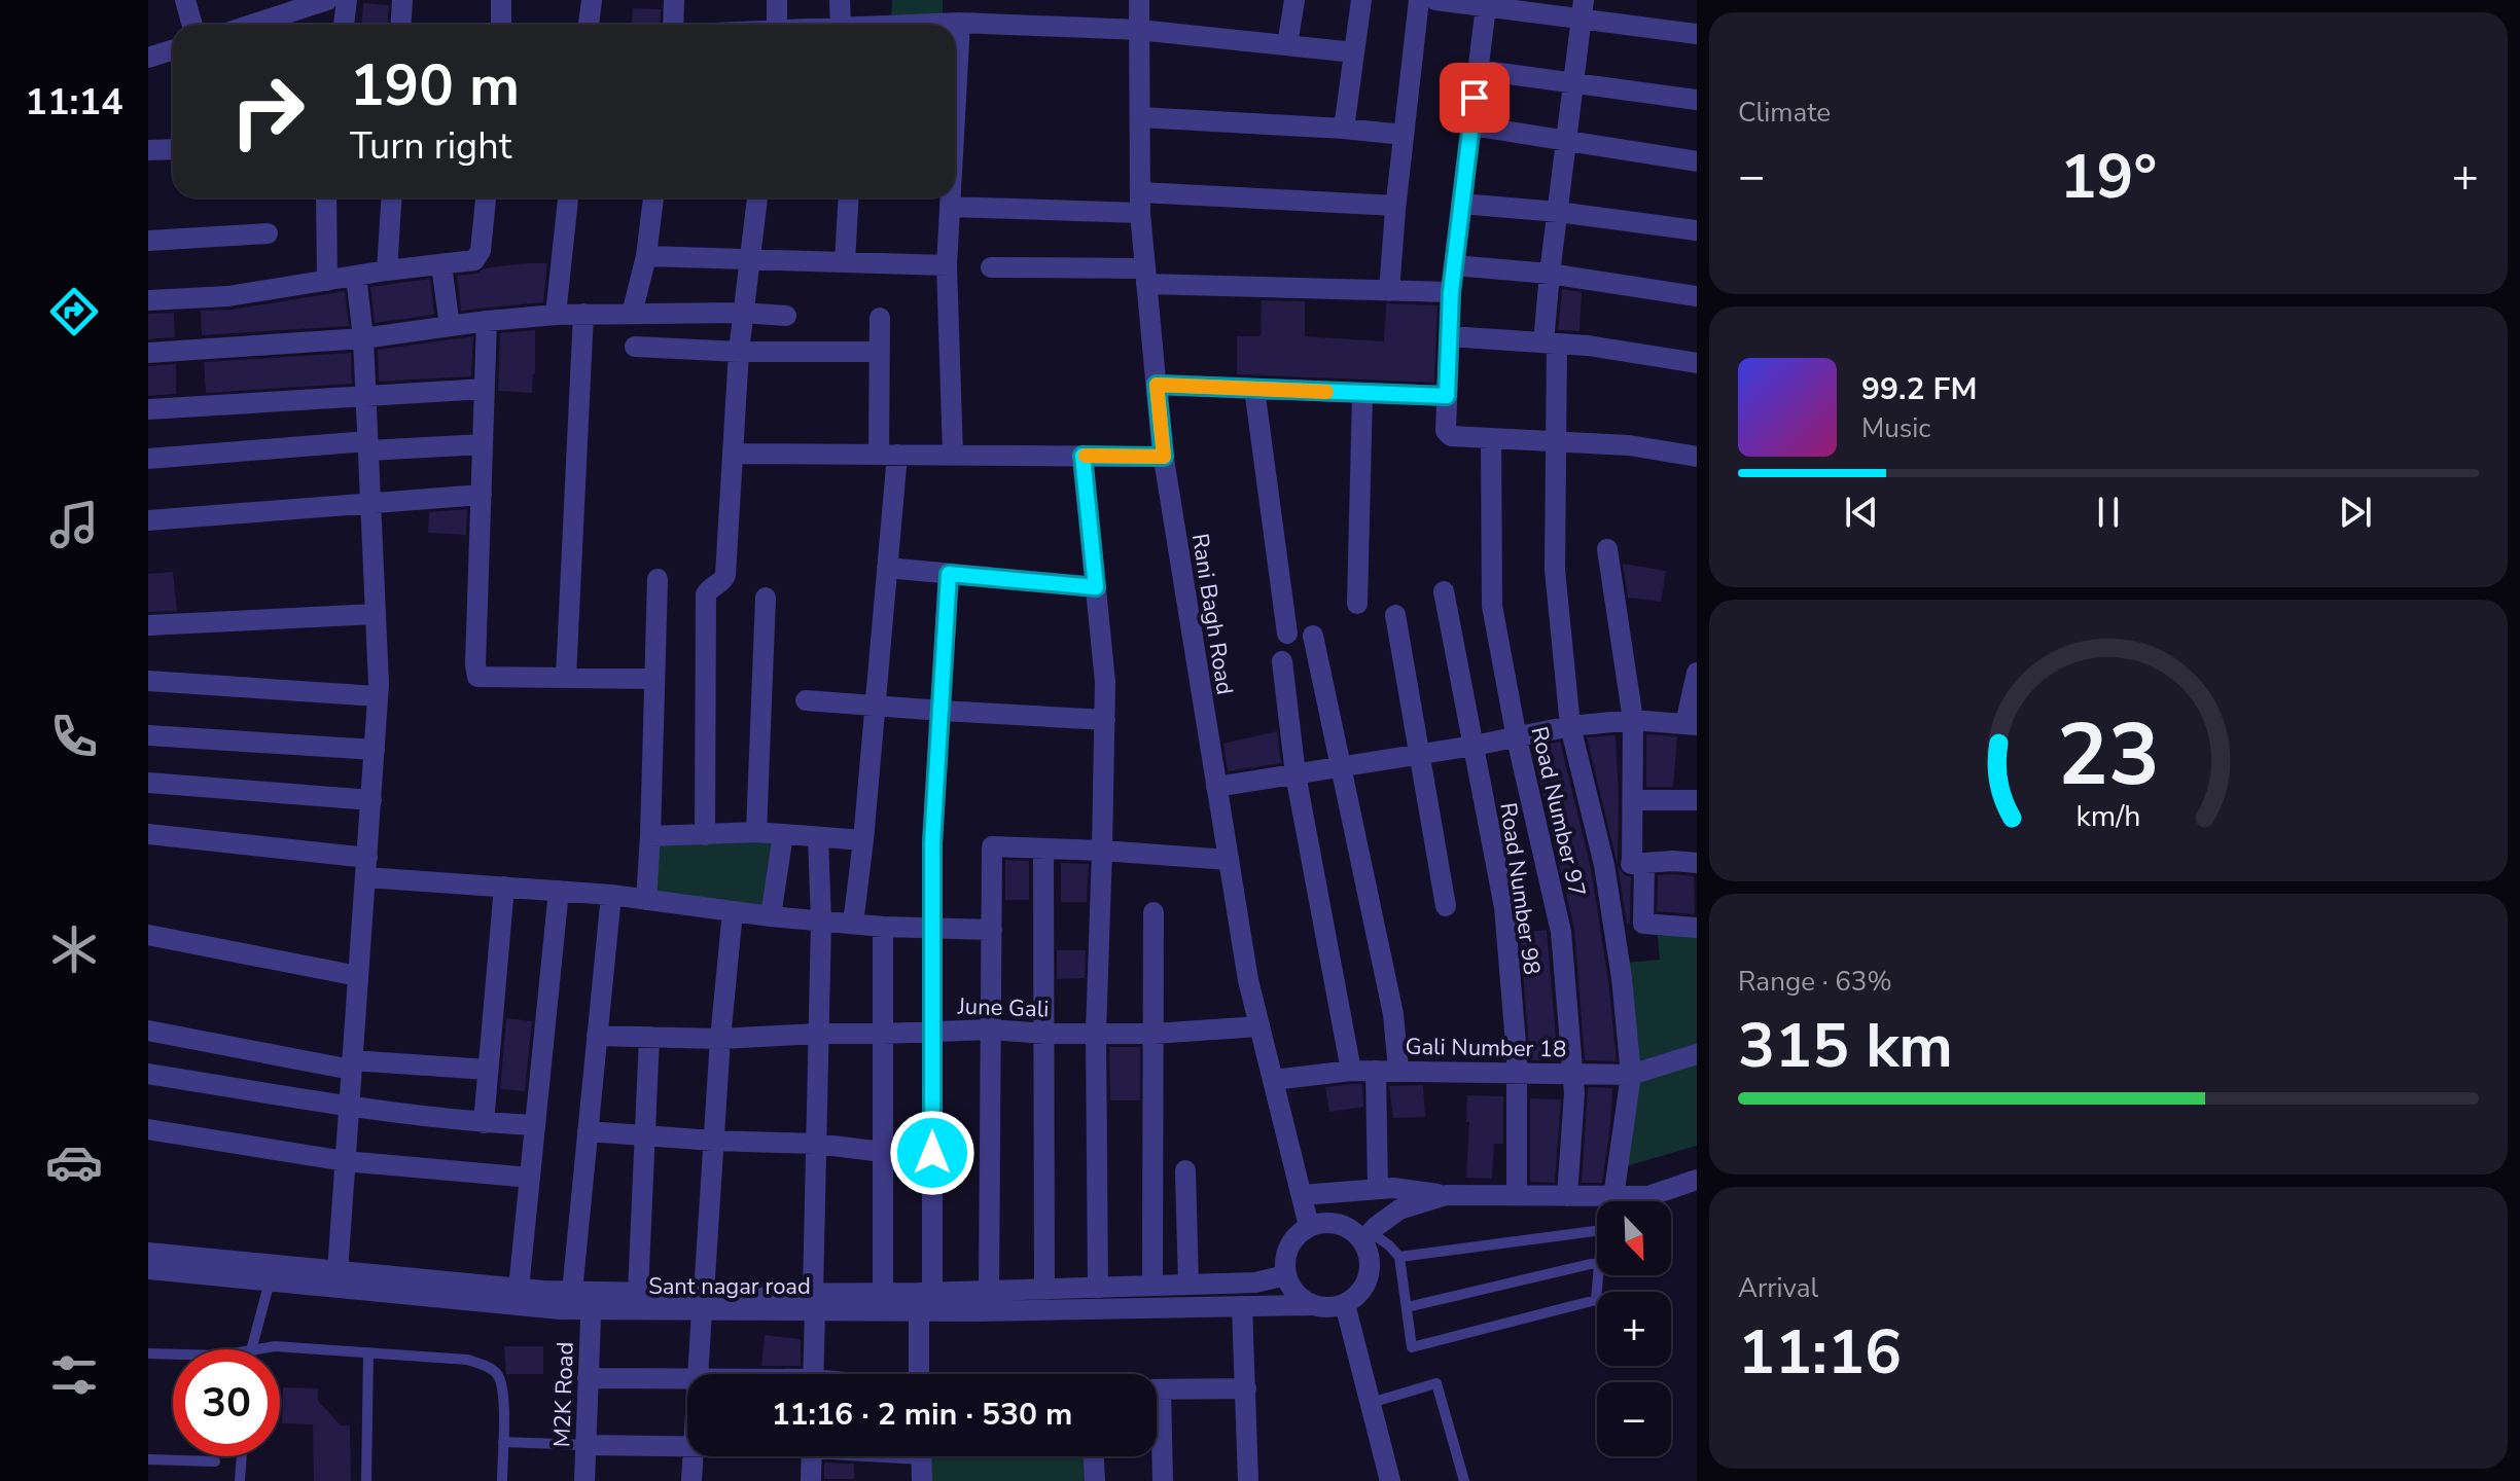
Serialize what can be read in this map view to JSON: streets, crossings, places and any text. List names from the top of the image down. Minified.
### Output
{"streets":{"street":["Rani Bagh Road","Road Number 97","Road Number 98","June Gali","Gali Number 18","Sant nagar road","M2K Road"]},"crossings":[["Rani Bagh Road","June Gali"],["Rani Bagh Road","Gali Number 18"],["Rani Bagh Road","Sant nagar road"],["Road Number 97","Gali Number 18"],["Road Number 98","Gali Number 18"],["June Gali","M2K Road"],["Sant nagar road","M2K Road"]],"north":"bottom right","page":{"tabs":"11:14","tile":["Climate",["Range · 63%","315 km"],["Arrival","11:16"]],"turn":["190 m","Turn right"],"heat":["−","19°","+"],"song":["99.2 FM","Music"],"map_buttons":["+","−"],"limit":"30","trip":"11:16 · 2 min · 530 m","gauge":["23","km/h"]}}
